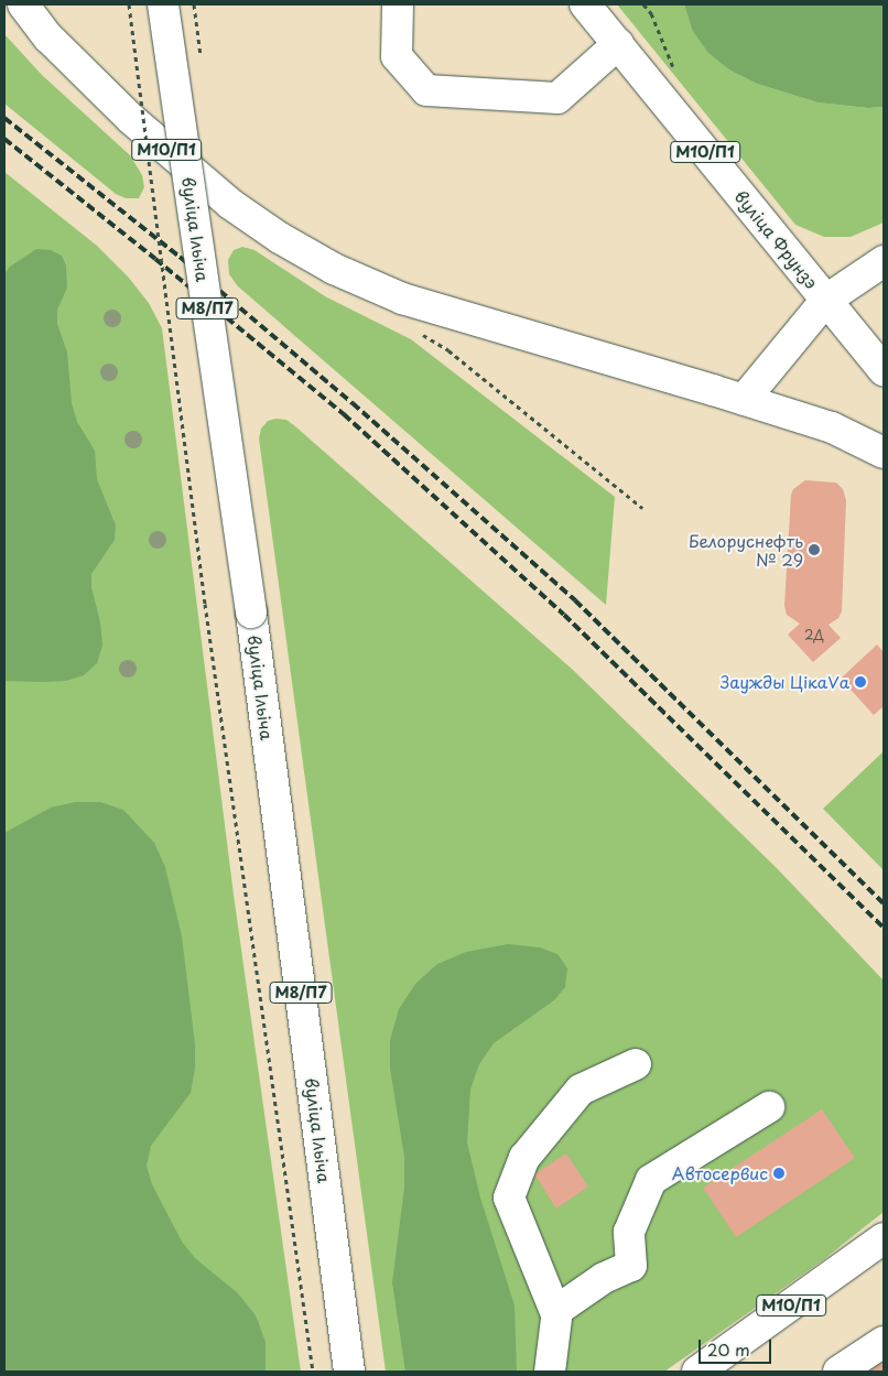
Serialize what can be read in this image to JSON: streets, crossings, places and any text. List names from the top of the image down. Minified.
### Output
{"streets":{"main road":["М10/П1","вуліца Ільіча","вуліца Фрунзэ","М8/П7"]},"places":["Белоруснефть № 29","Заужды ЦікаVа","Автосервис"],"house_numbers":["2Д"],"scale_bar":"20 m"}
